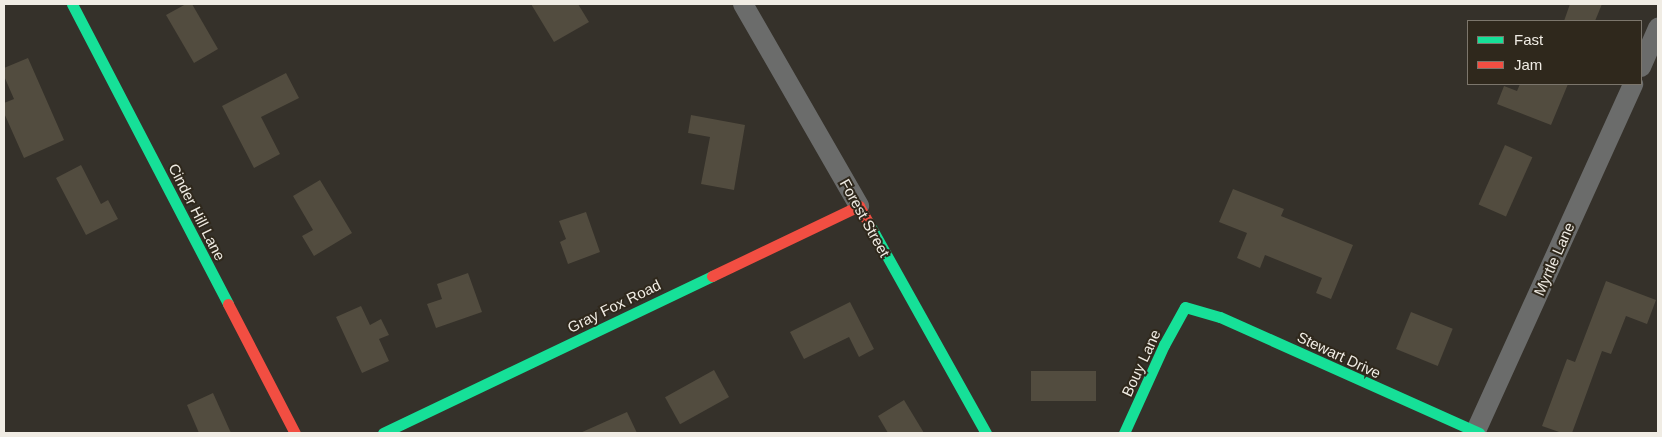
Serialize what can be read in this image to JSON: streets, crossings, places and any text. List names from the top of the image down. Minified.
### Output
{"streets":{"street":["Cinder Hill Lane","Forest Street","Myrtle Lane","Gray Fox Road","Stewart Drive","Bouy Lane"]},"crossings":[["Forest Street","Gray Fox Road"],["Myrtle Lane","Stewart Drive"],["Stewart Drive","Bouy Lane"]],"legend":["Fast","Jam"]}
